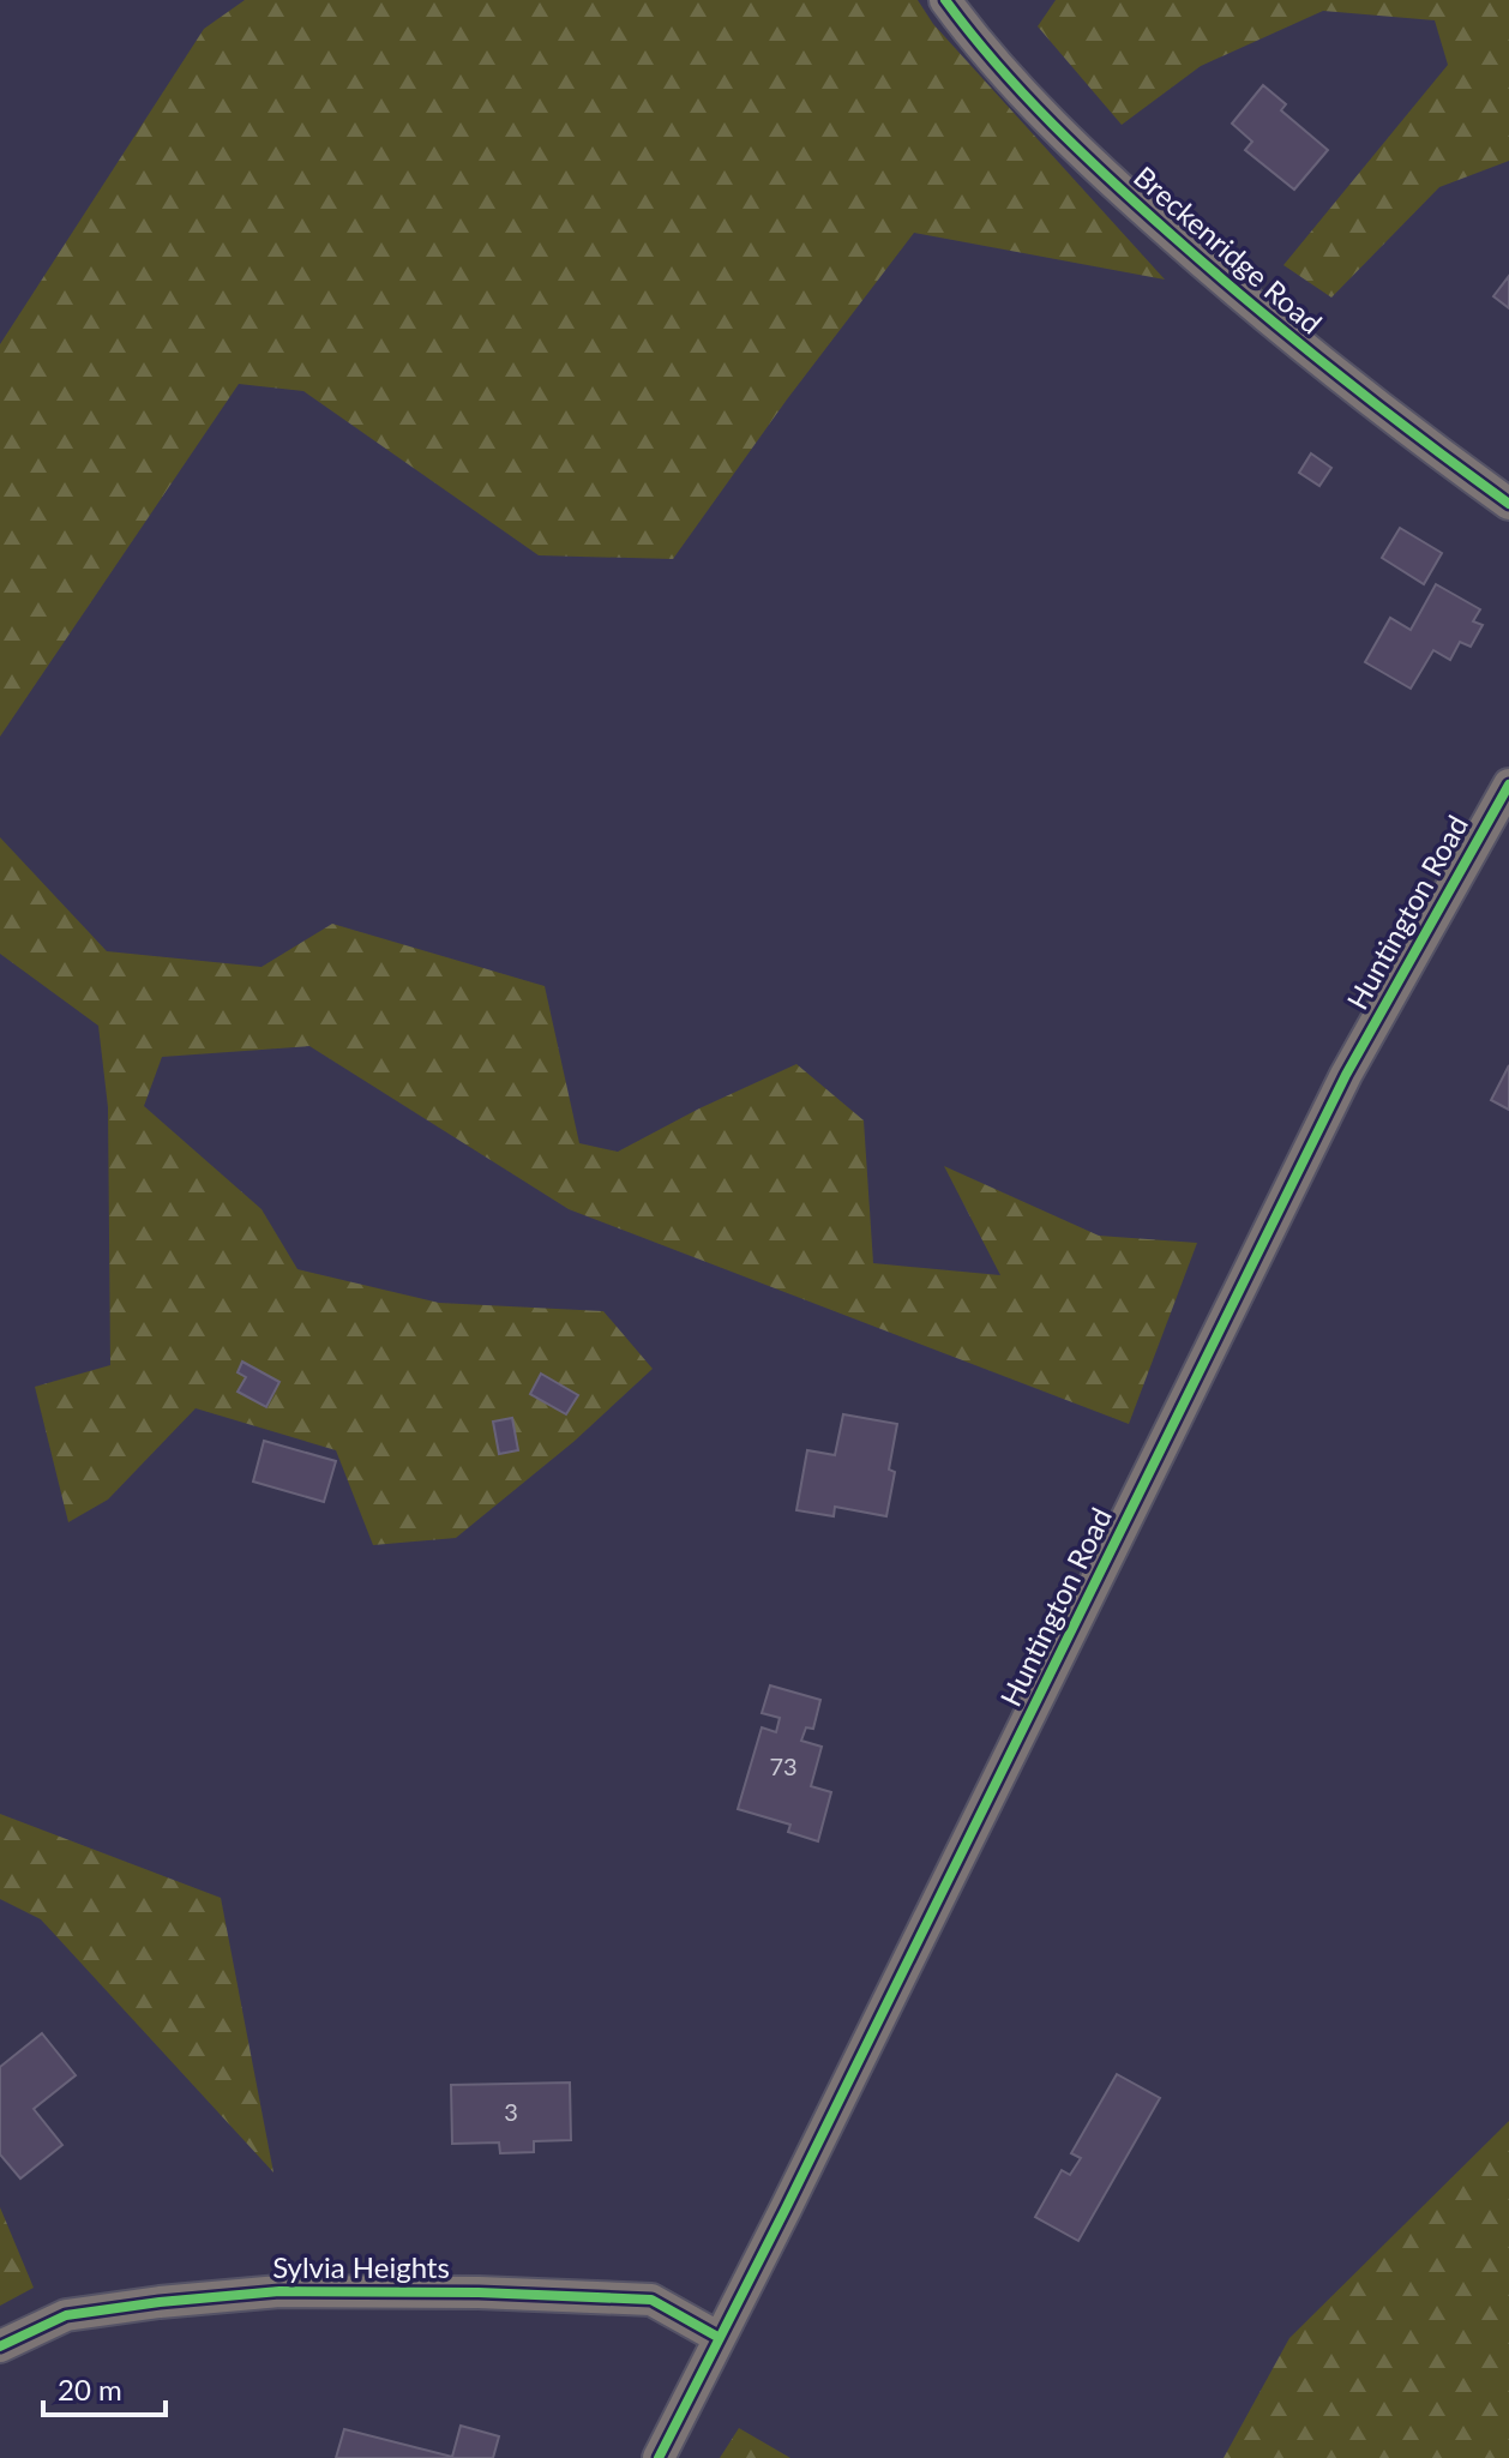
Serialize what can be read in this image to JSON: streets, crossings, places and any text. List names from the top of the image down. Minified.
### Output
{"streets":{"street":["Breckenridge Road","Huntington Road","Sylvia Heights"]},"crossings":[["Huntington Road","Sylvia Heights"]],"house_numbers":["73","3"],"scale_bar":"20 m"}
